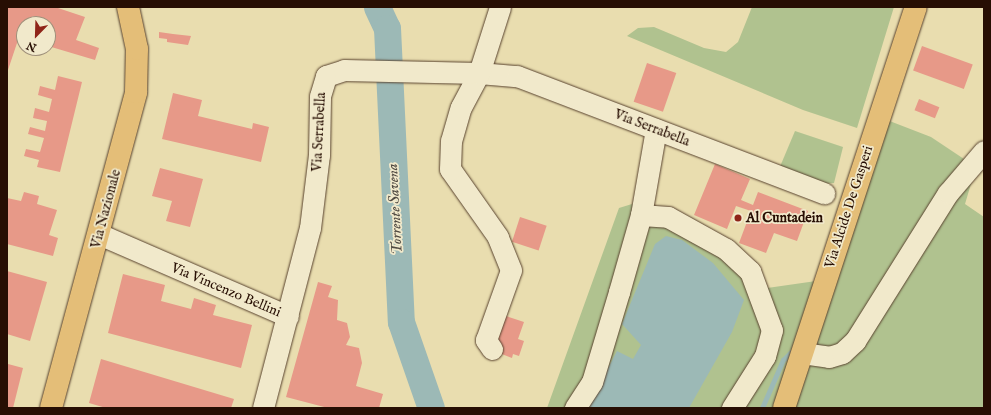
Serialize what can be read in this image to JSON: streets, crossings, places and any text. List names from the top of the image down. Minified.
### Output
{"streets":{"main road":["Via Alcide De Gasperi","Via Nazionale"],"street":["Via Serrabella","Via Vincenzo Bellini"]},"crossings":[["Via Serrabella","Via Vincenzo Bellini"],["Via Nazionale","Via Vincenzo Bellini"]],"water":["Torrente Savena"],"places":["Al Cuntadein"],"north":"bottom left"}
